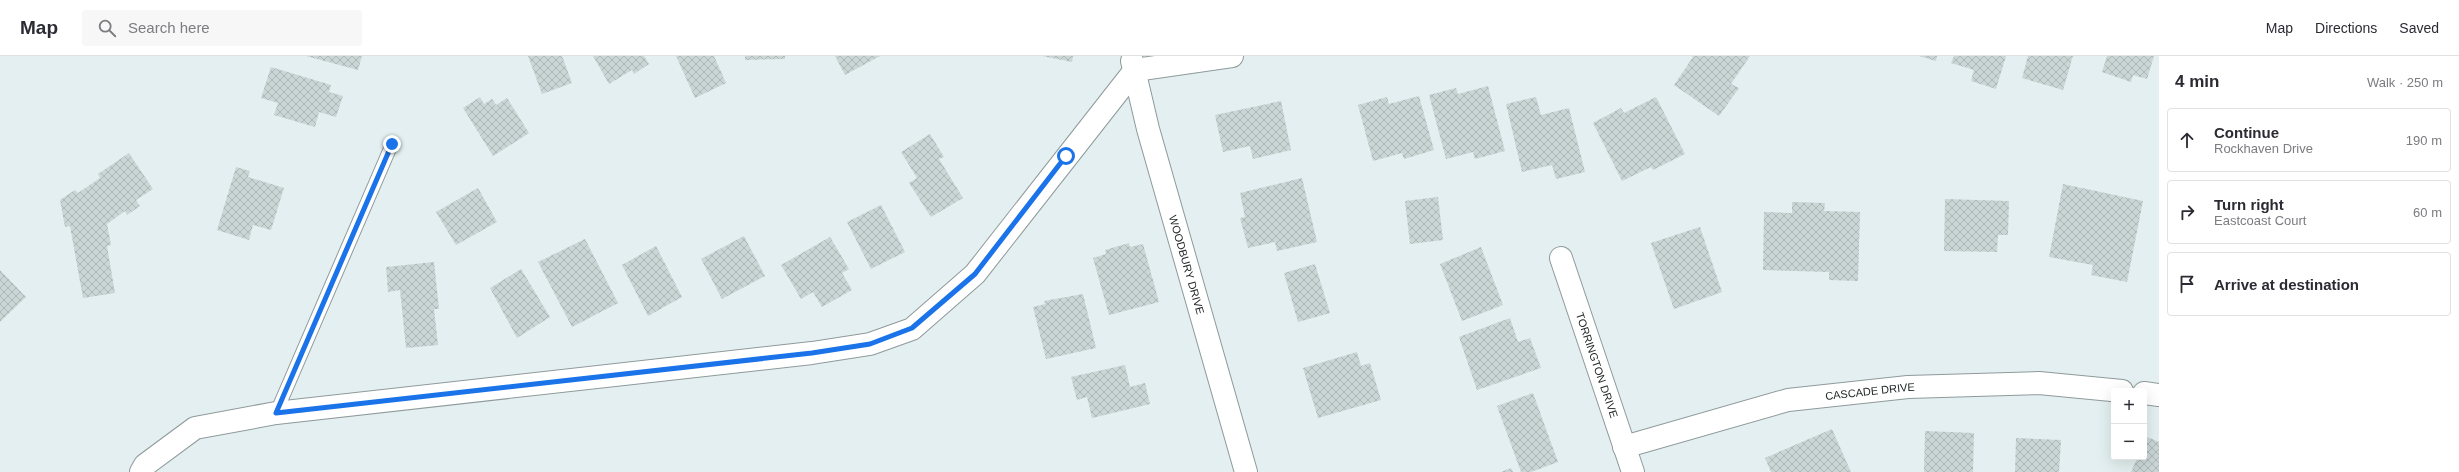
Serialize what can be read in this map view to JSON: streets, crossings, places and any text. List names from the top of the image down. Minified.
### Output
{"streets":{"street":["WOODBURY DRIVE","TORRINGTON DRIVE","CASCADE DRIVE"]},"crossings":[["TORRINGTON DRIVE","CASCADE DRIVE"]],"page":{"header":"Map","search":"Search here","nav":["Map","Directions","Saved"],"heading":["4 min","Walk · 250 m"],"list":[["Continue","Rockhaven Drive","190 m"],["Turn right","Eastcoast Court","60 m"],"Arrive at destination"],"map_buttons":["+","−"]}}
